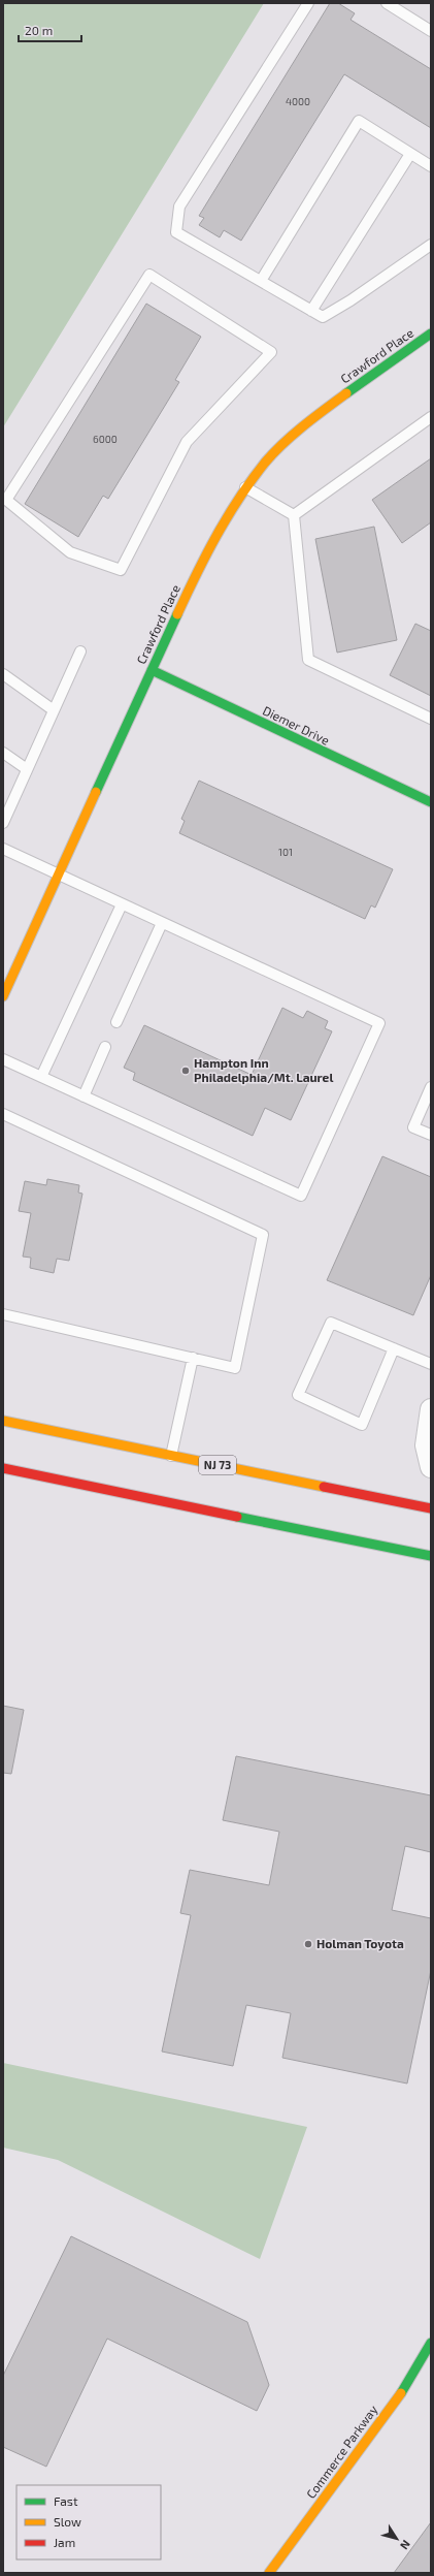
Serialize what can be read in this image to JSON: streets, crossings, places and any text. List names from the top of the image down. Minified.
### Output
{"streets":{"main road":["Crawford Place","Diemer Drive","NJ 73","Commerce Parkway"]},"crossings":[["Crawford Place","Diemer Drive"]],"places":["Hampton Inn Philadelphia/Mt. Laurel","Holman Toyota"],"house_numbers":["4000","6000","101"],"legend":["Fast","Slow","Jam"],"scale_bar":"20 m","north":"bottom right"}
